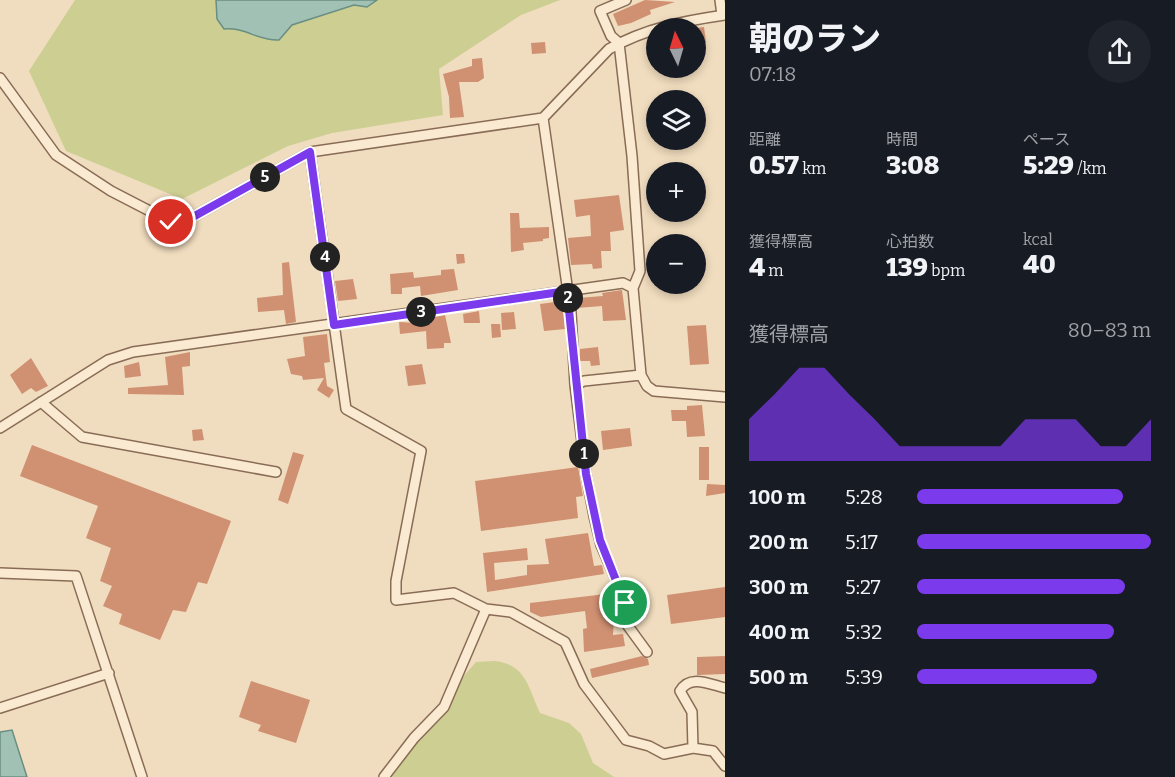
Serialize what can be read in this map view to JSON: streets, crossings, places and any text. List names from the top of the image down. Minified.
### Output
{"north":"top","page":{"heading":["朝のラン","07:18"],"map_buttons":["+","−"],"stats":[["距離","0.57 km"],["時間","3:08"],["ペース","5:29 /km"],["獲得標高","4 m"],["心拍数","139 bpm"],["kcal","40"]],"pins":["5","4","2","3","1"],"chart":["獲得標高","80–83 m"],"list":[{"name":"100 m","note":"5:28"},{"name":"200 m","note":"5:17"},{"name":"300 m","note":"5:27"},{"name":"400 m","note":"5:32"},{"name":"500 m","note":"5:39"}]}}
